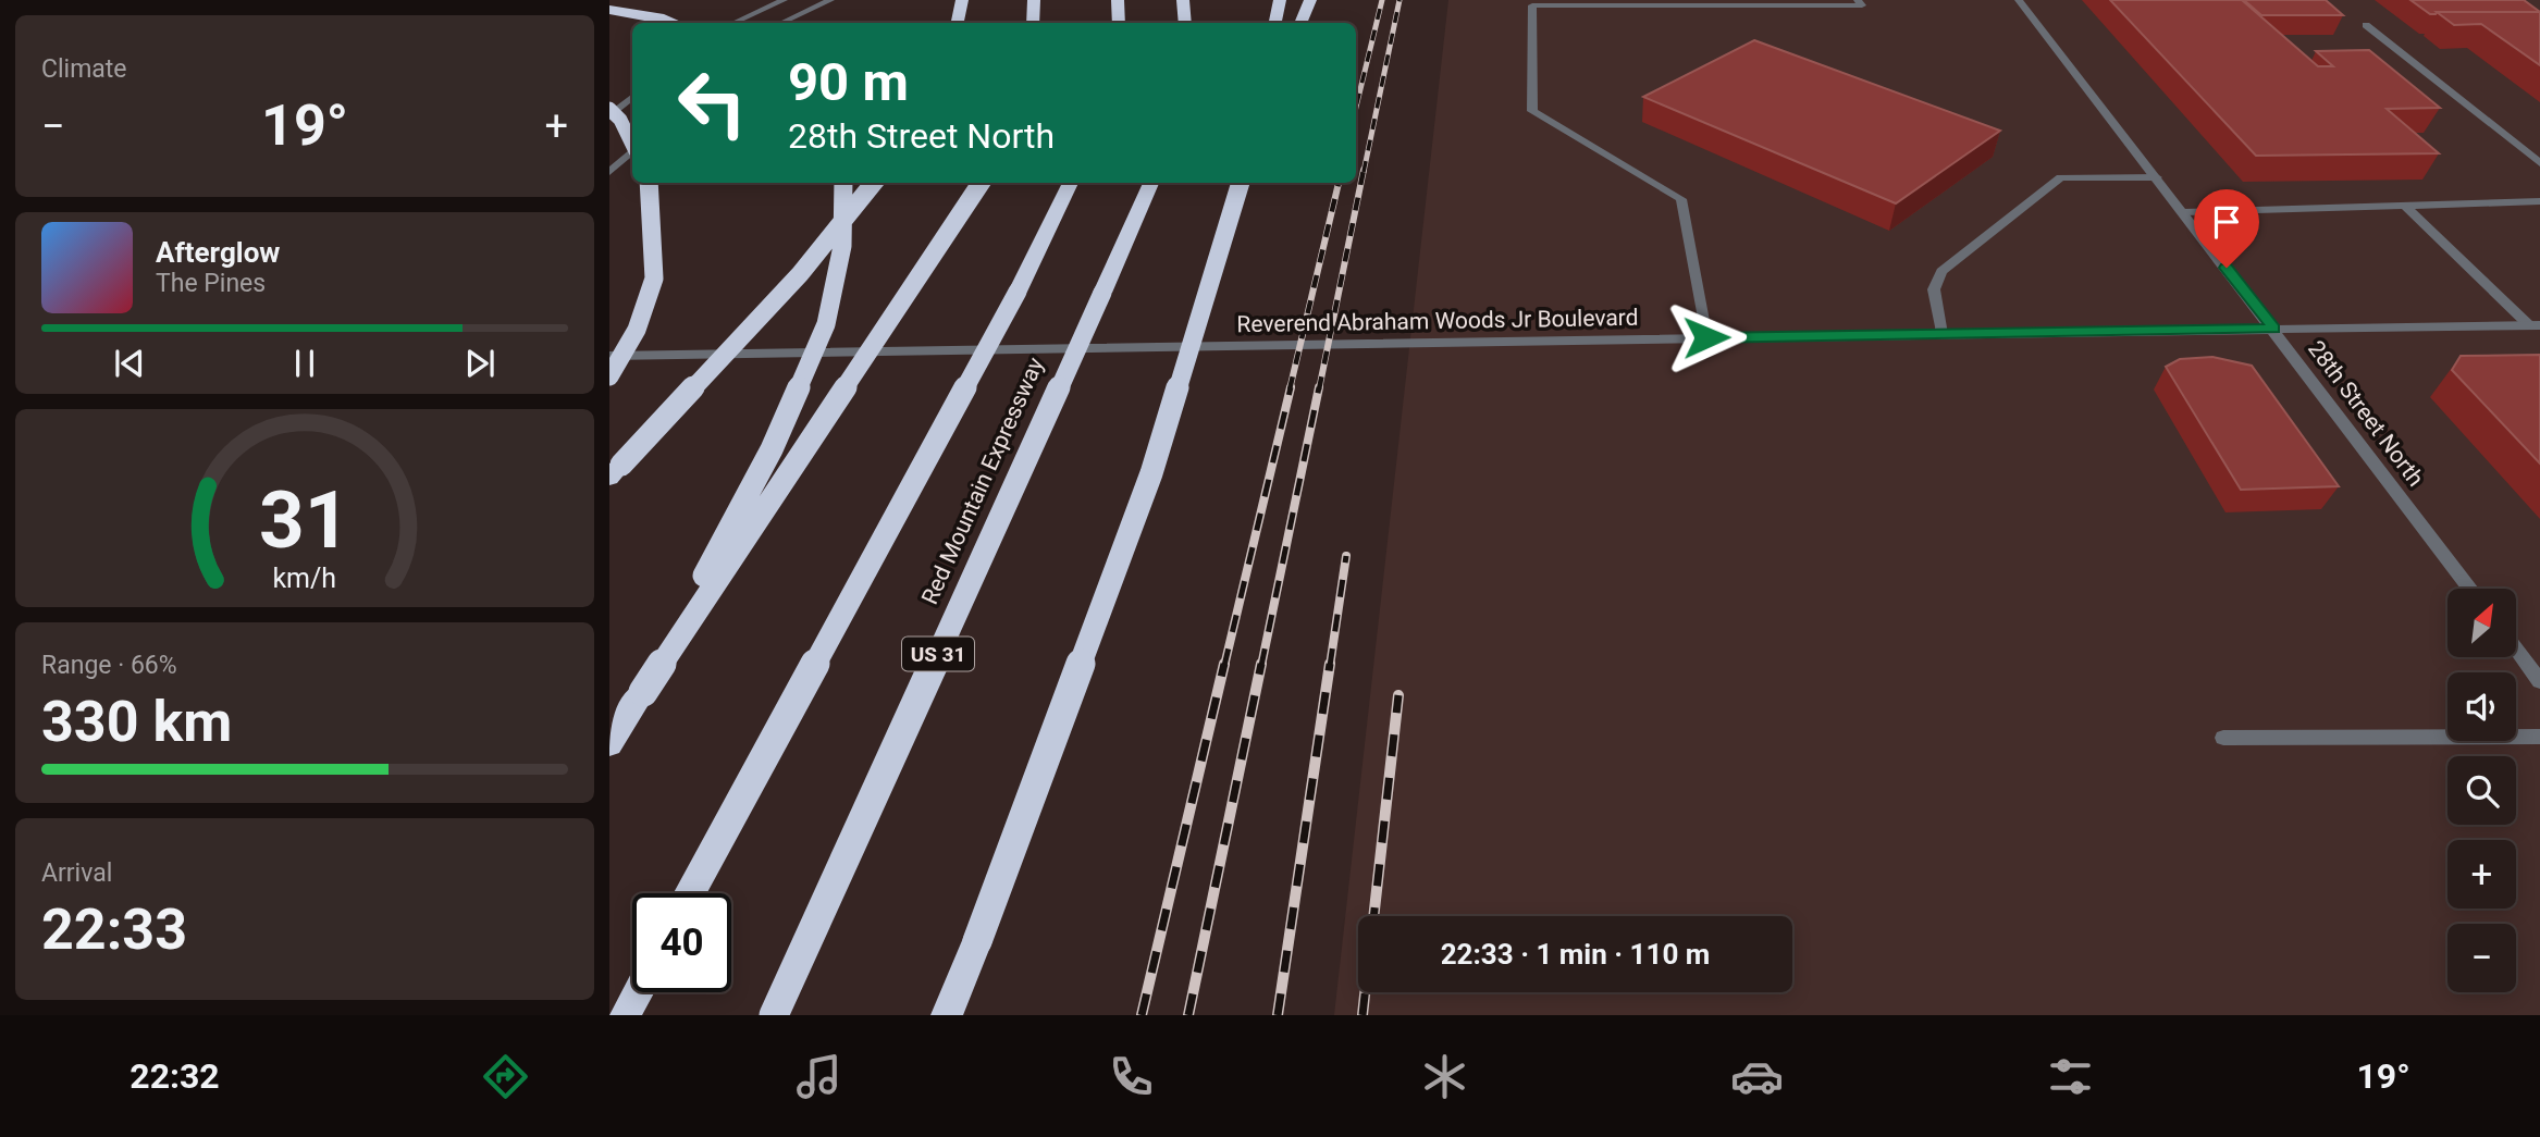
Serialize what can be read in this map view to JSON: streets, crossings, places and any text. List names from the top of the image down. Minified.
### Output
{"streets":{"highway":["Red Mountain Expressway","US 31"],"street":["Reverend Abraham Woods Jr Boulevard","28th Street North"]},"crossings":[["Reverend Abraham Woods Jr Boulevard","28th Street North"]],"north":"top right","page":{"tile":["Climate",["Range · 66%","330 km"],["Arrival","22:33"]],"turn":["90 m","28th Street North"],"heat":["−","19°","+"],"song":["Afterglow","The Pines"],"map_buttons":["+","−"],"limit":"40","trip":"22:33 · 1 min · 110 m","tabs":["22:32","19°"],"gauge":["31","km/h"]}}
